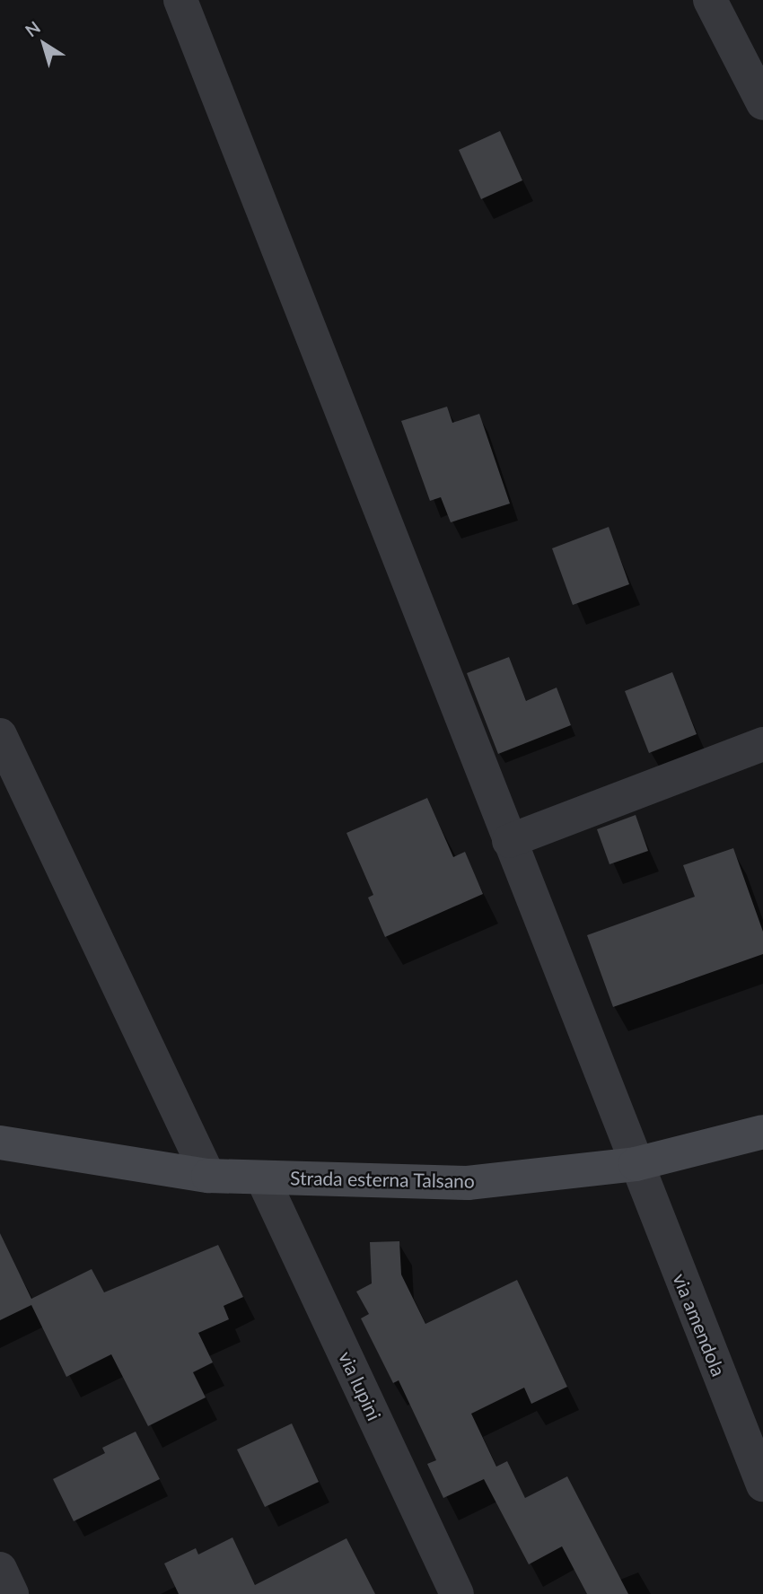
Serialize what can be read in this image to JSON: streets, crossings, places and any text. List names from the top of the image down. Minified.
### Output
{"streets":{"street":["Strada esterna Talsano","via amendola","via lupini"]},"crossings":[["Strada esterna Talsano","via amendola"],["Strada esterna Talsano","via lupini"]],"north":"top left"}
